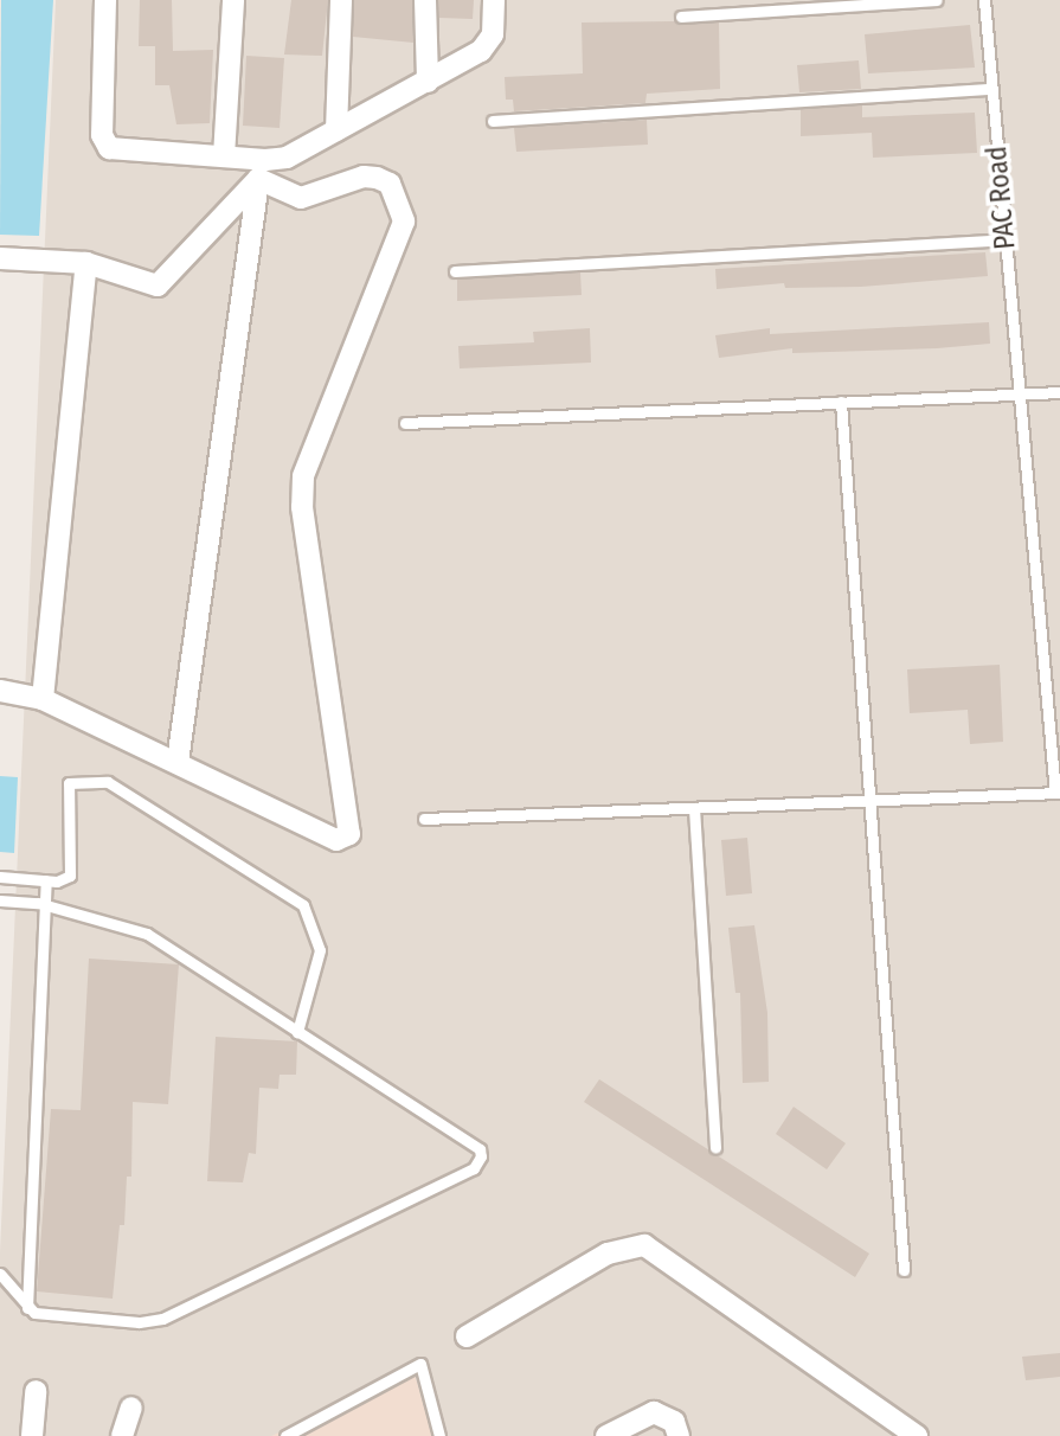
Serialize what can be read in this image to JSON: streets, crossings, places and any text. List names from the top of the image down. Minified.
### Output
{"streets":{"lane":["PAC Road"]}}
